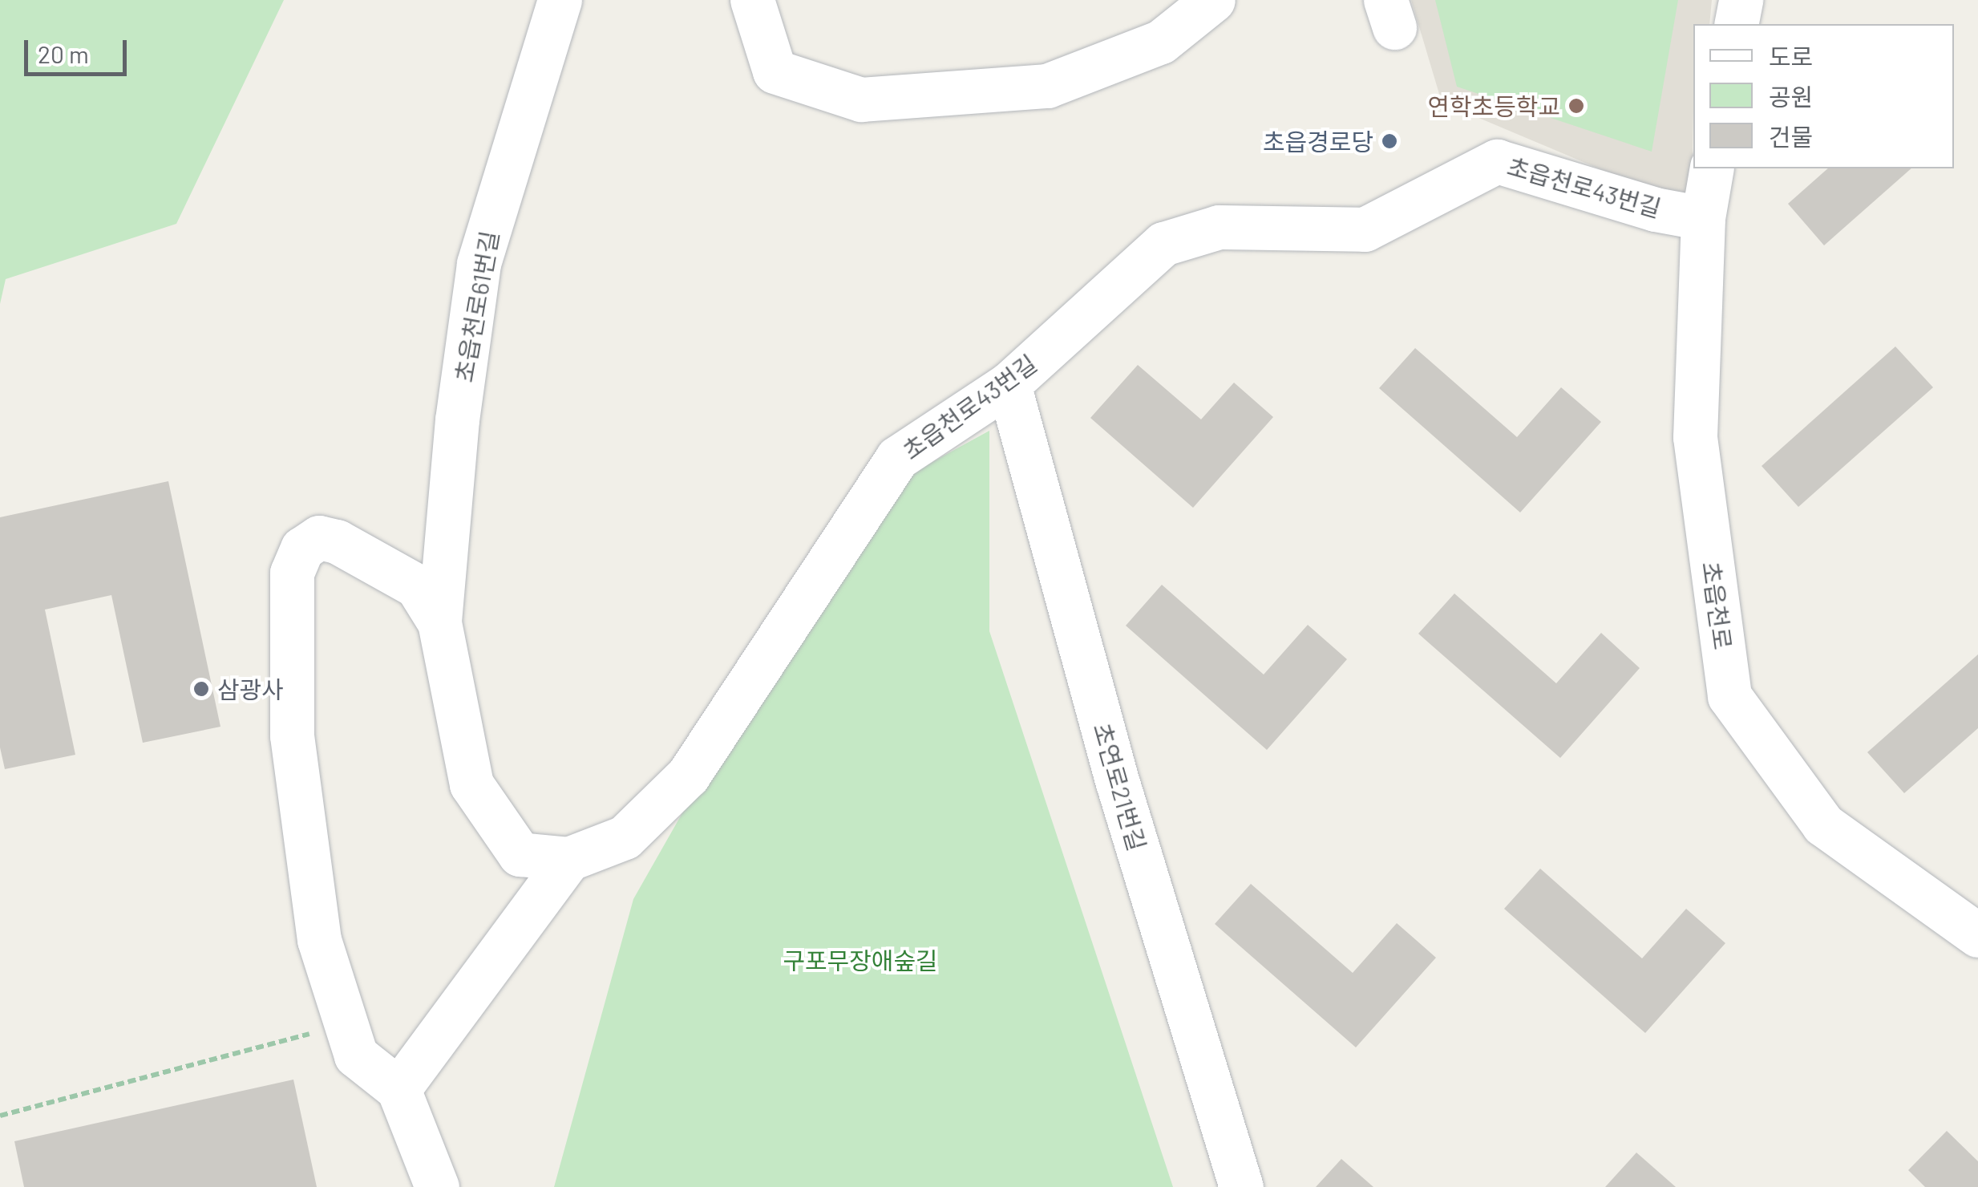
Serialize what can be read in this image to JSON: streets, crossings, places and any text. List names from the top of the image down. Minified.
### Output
{"streets":{"street":["초읍천로43번길","초읍천로61번길","초읍천로","초연로21번길"]},"crossings":[["초읍천로43번길","초읍천로61번길"],["초읍천로43번길","초읍천로"],["초읍천로43번길","초연로21번길"]],"parks":["구포무장애숲길"],"places":["연학초등학교","초읍경로당","삼광사"],"legend":["도로","공원","건물"],"scale_bar":"20 m"}
